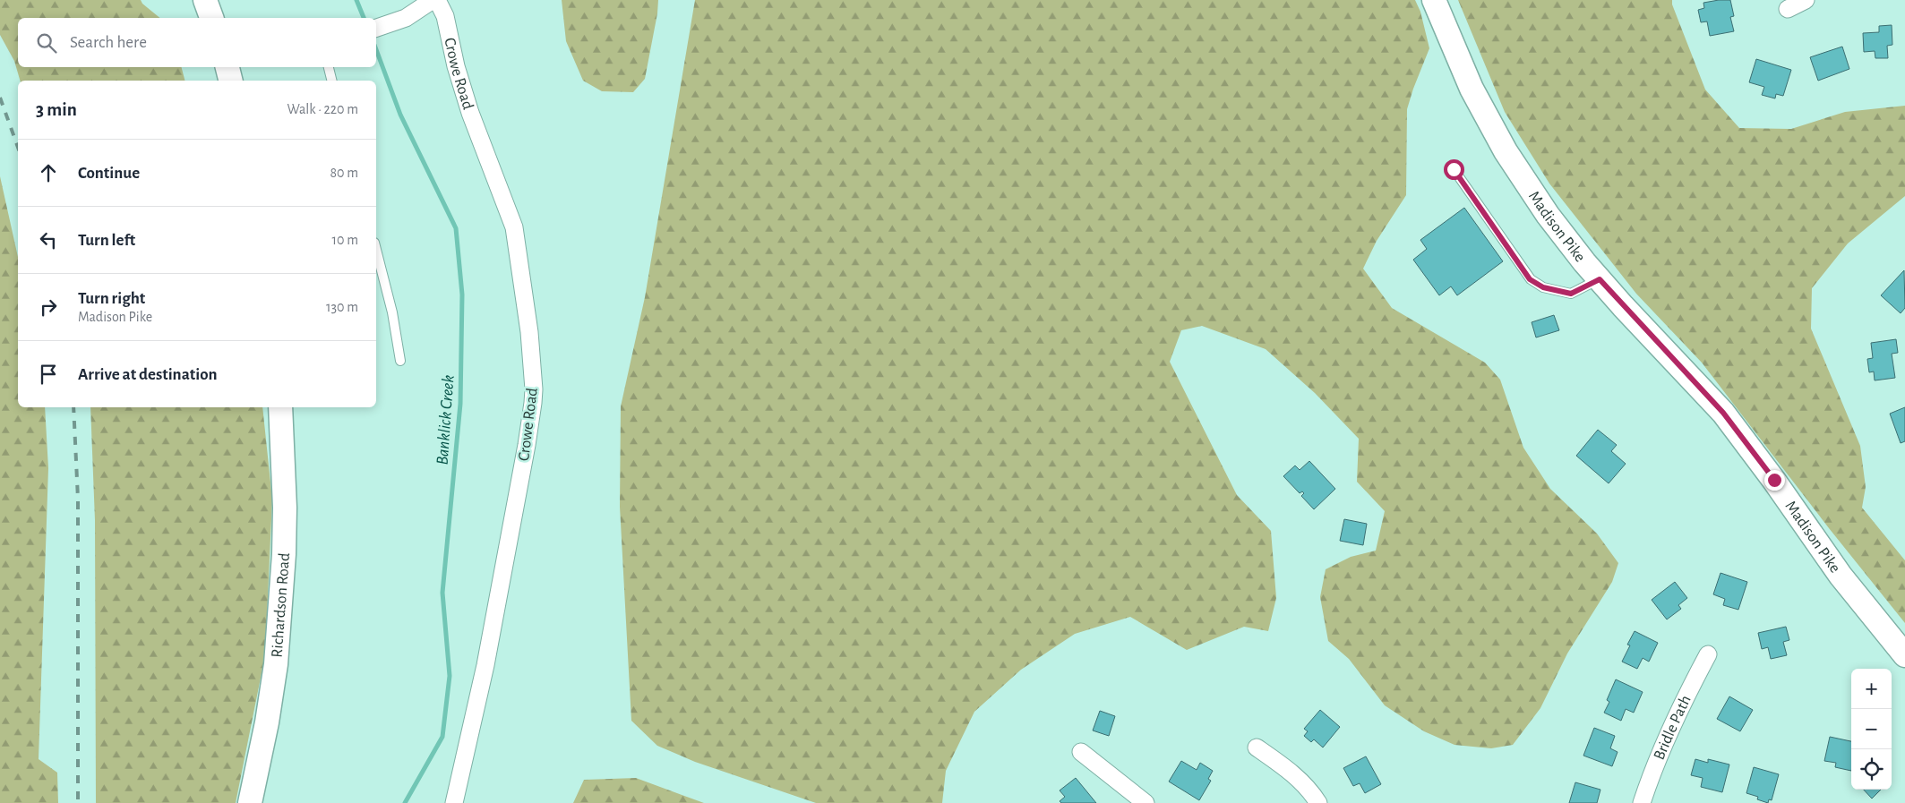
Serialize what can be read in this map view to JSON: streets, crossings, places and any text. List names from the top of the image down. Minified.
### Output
{"streets":{"street":["Crowe Road","Madison Pike","Richardson Road","Bridle Path"]},"water":["Banklick Creek"],"page":{"search":"Search here","heading":["3 min","Walk · 220 m"],"list":[["Continue","80 m"],["Turn left","10 m"],["Turn right","Madison Pike","130 m"],"Arrive at destination"],"map_buttons":["+","−"]}}
